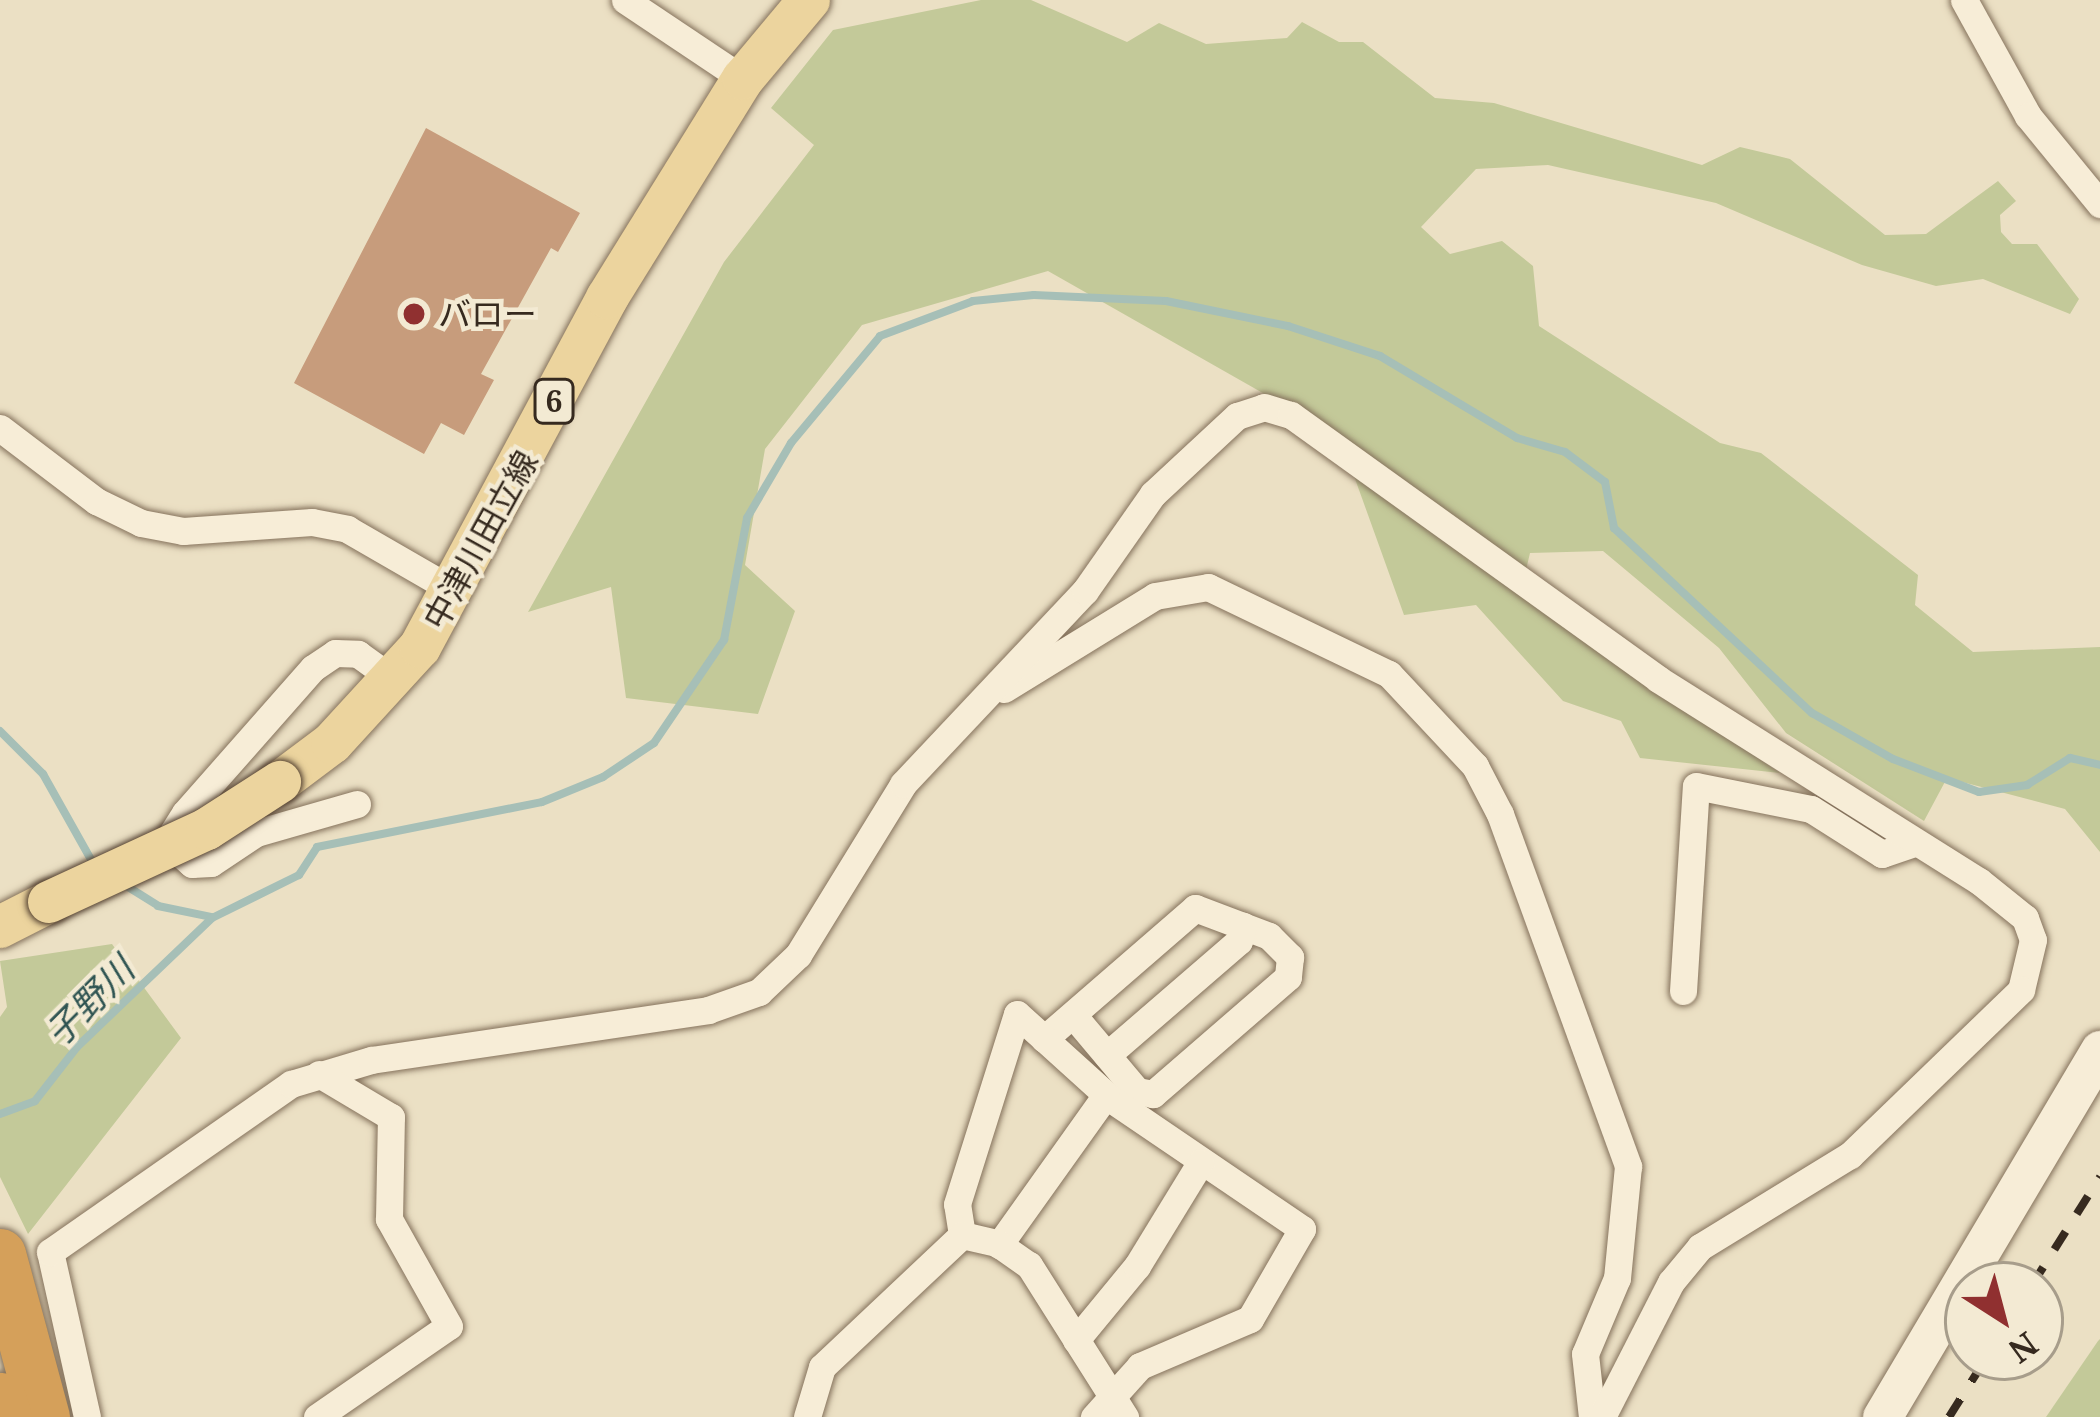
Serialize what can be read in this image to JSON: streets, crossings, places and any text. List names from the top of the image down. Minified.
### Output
{"streets":{"main road":["6","中津川田立線"]},"water":["子野川"],"places":["バロー"],"north":"bottom right"}
